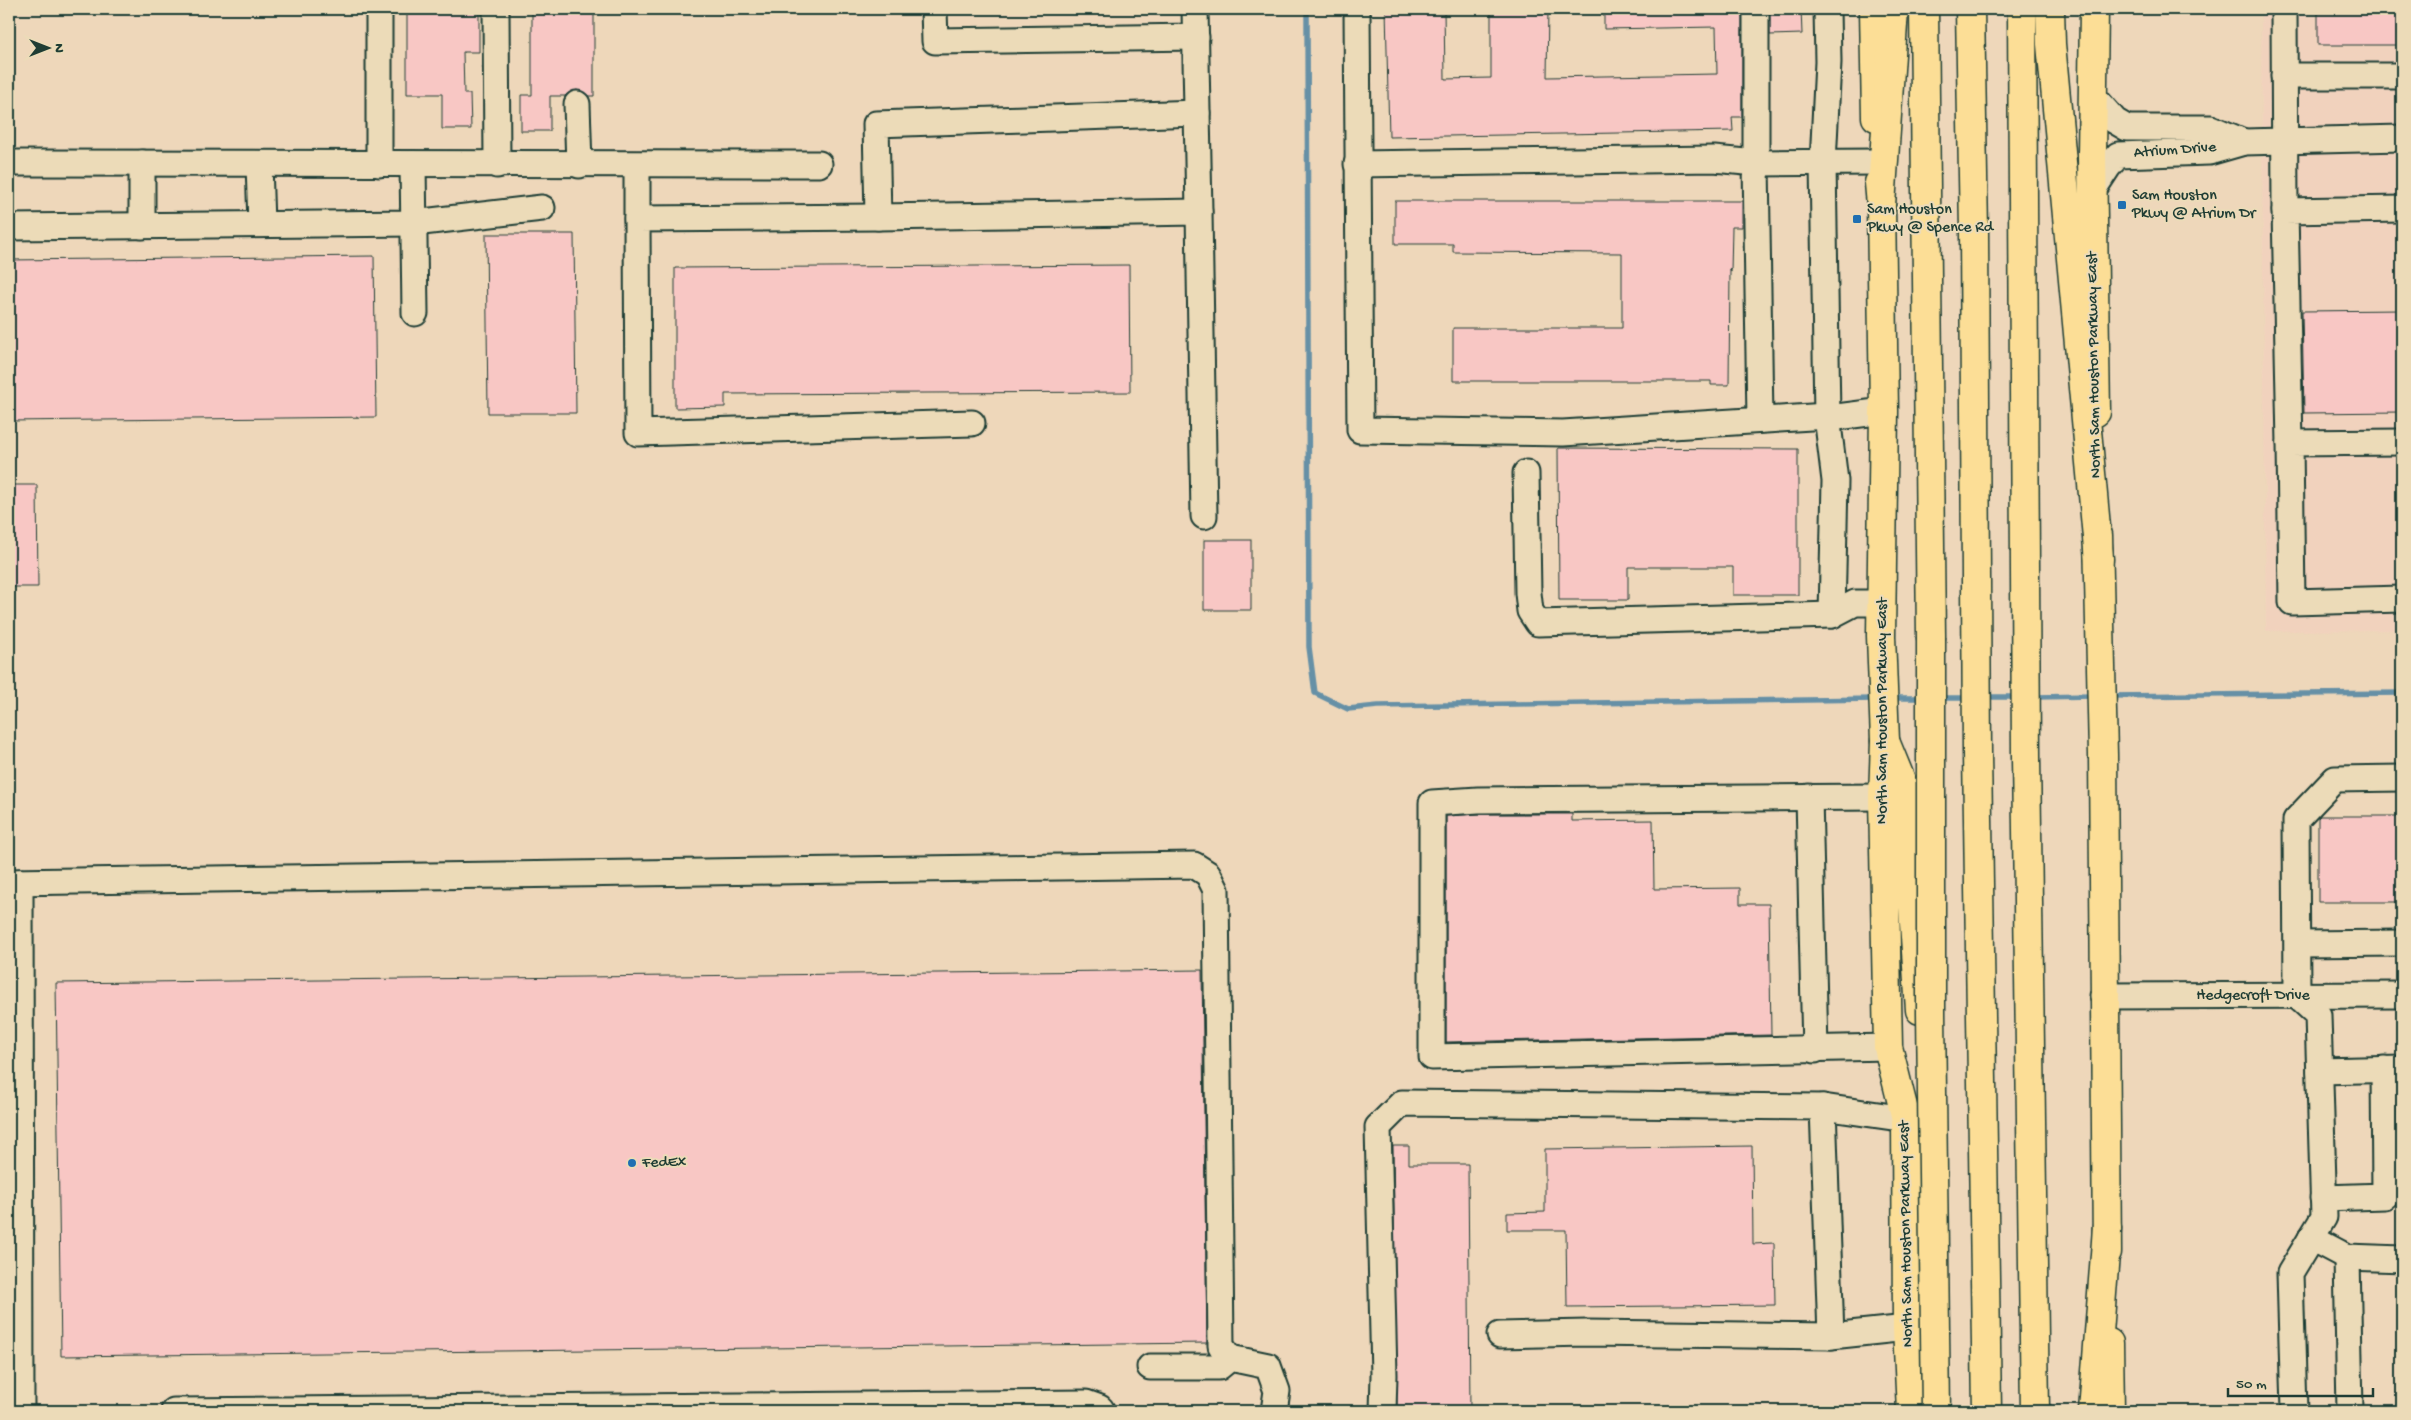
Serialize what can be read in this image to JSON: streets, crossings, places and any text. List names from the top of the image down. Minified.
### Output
{"streets":{"main road":["North Sam Houston Parkway East"],"street":["Atrium Drive","Hedgecroft Drive"]},"crossings":[["Atrium Drive","North Sam Houston Parkway East"],["North Sam Houston Parkway East","Hedgecroft Drive"]],"places":{"transit":["Sam Houston Pkwy @ Atrium Dr","Sam Houston Pkwy @ Spence Rd"],"other":["FedEx"]},"scale_bar":"50 m","north":"right"}
